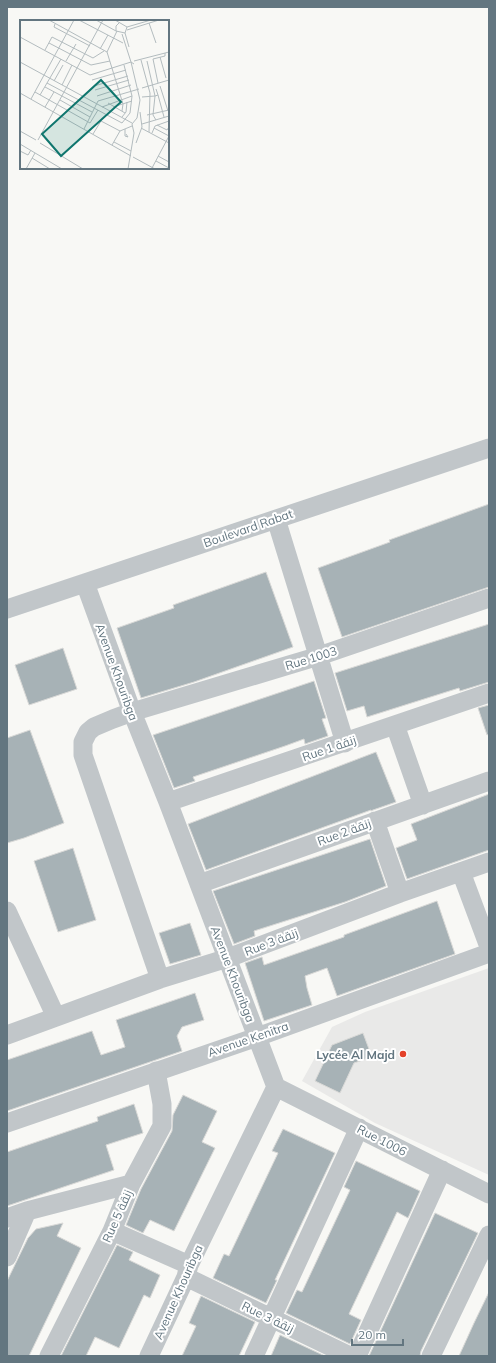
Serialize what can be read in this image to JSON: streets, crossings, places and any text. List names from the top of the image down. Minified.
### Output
{"streets":{"street":["Boulevard Rabat","Rue 1003","Avenue Khouribga","Rue 1 زنقة","Rue 2 زنقة","Rue 3 زنقة","Avenue Kenitra","Rue 1006","Rue 5 زنقة"]},"crossings":[["Boulevard Rabat","Avenue Khouribga"],["Rue 1003","Avenue Khouribga"],["Rue 1003","Rue 3 زنقة"],["Avenue Khouribga","Rue 1 زنقة"],["Avenue Khouribga","Rue 2 زنقة"],["Avenue Khouribga","Rue 3 زنقة"],["Avenue Khouribga","Avenue Kenitra"],["Avenue Khouribga","Rue 1006"],["Rue 3 زنقة","Rue 5 زنقة"],["Avenue Kenitra","Rue 5 زنقة"]],"places":["Lycée Al Majd"],"scale_bar":"20 m"}
